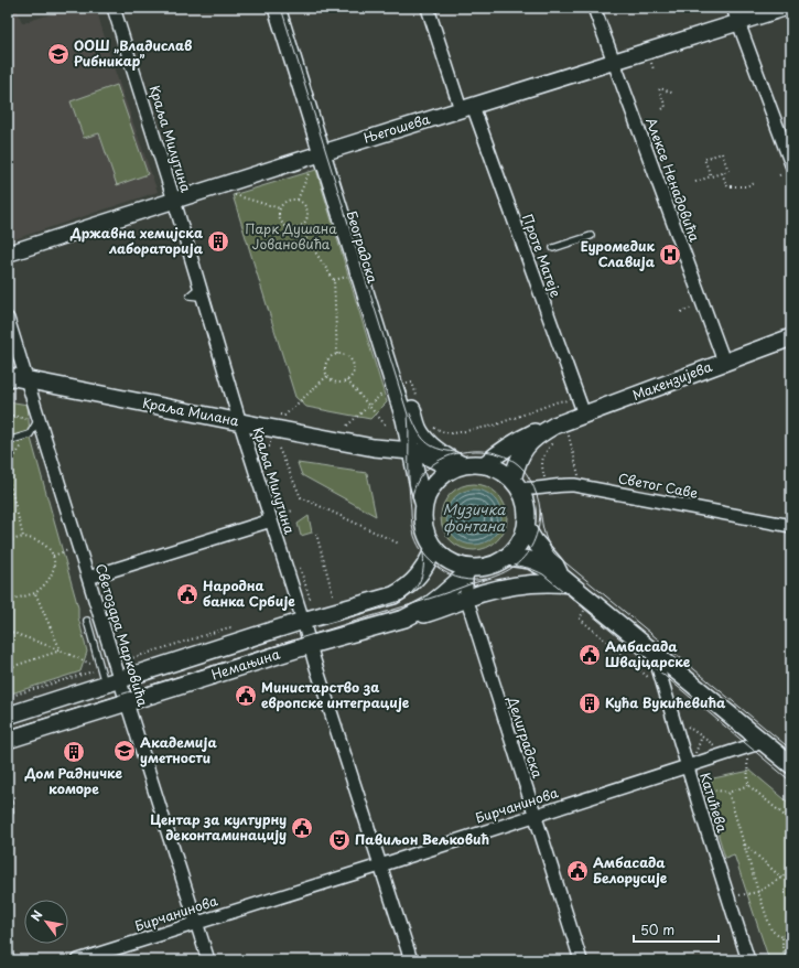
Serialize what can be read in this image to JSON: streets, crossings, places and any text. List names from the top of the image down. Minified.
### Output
{"streets":{"main road":["Београдска","Макензијева","Краља Милана","Немањина"],"street":["Његошева","Краља Милутина","Алексе Ненадовића","Проте Матеје","Светог Саве","Светозара Марковића","Делиградска","Катићева","Бирчанинова"]},"crossings":[["Његошева","Краља Милутина"],["Његошева","Алексе Ненадовића"],["Његошева","Београдска"],["Његошева","Проте Матеје"],["Краља Милутина","Краља Милана"],["Краља Милутина","Немањина"],["Краља Милутина","Бирчанинова"],["Алексе Ненадовића","Макензијева"],["Београдска","Макензијева"],["Београдска","Краља Милана"],["Београдска","Светог Саве"],["Београдска","Немањина"],["Београдска","Делиградска"],["Проте Матеје","Макензијева"],["Макензијева","Краља Милана"],["Макензијева","Светог Саве"],["Макензијева","Немањина"],["Макензијева","Делиградска"],["Краља Милана","Светог Саве"],["Краља Милана","Светозара Марковића"],["Краља Милана","Немањина"],["Краља Милана","Делиградска"],["Светог Саве","Немањина"],["Светог Саве","Делиградска"],["Светозара Марковића","Немањина"],["Светозара Марковића","Бирчанинова"],["Немањина","Делиградска"],["Делиградска","Бирчанинова"],["Катићева","Бирчанинова"]],"water":["Музичка фонтана"],"parks":["Парк Душана Јовановића"],"places":{"school or university":["ООШ „Владислав Рибникар”","Академија уметности"],"building":["Државна хемијска лабораторија","Кућа Вукићевића","Дом Радничке коморе"],"hospital":["Еуромедик Славија"],"public building":["Народна банка Србије","Амбасада Швајцарске","Министарство за европске интеграције","Центар за културну деконтаминацију","Амбасада Белорусије"],"theatre":["Павиљон Вељковић"]},"scale_bar":"50 m","north":"top left"}
